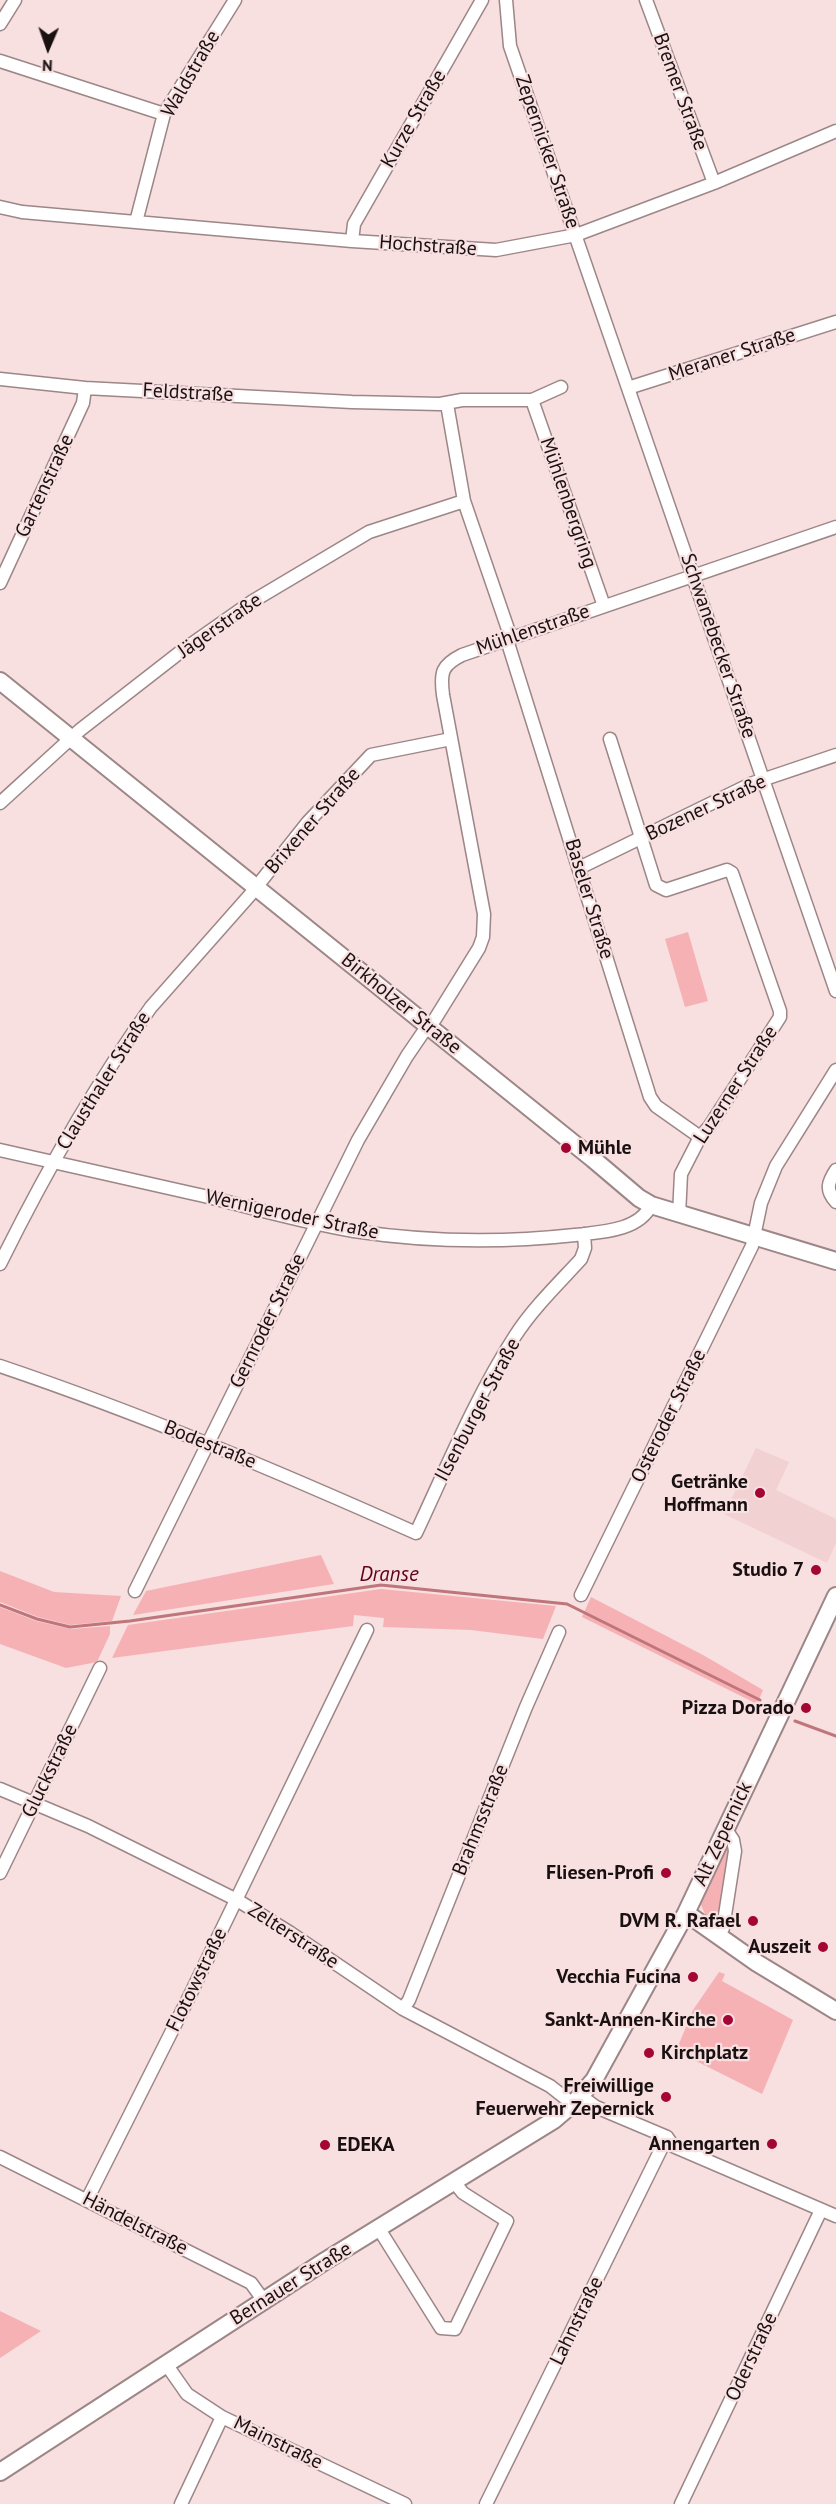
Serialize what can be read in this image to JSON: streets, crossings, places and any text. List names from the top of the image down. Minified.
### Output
{"streets":{"main road":["Birkholzer Straße","Alt Zepernick","Bernauer Straße"],"street":["Waldstraße","Bremer Straße","Kurze Straße","Zepernicker Straße","Hochstraße","Meraner Straße","Feldstraße","Gartenstraße","Mühlenbergring","Jägerstraße","Mühlenstraße","Schwanebecker Straße","Bozener Straße","Brixener Straße","Baseler Straße","Clausthaler Straße","Luzerner Straße","Wernigeroder Straße","Gernroder Straße","Ilsenburger Straße","Osteroder Straße","Bodestraße","Gluckstraße","Brahmsstraße","Zelterstraße","Flotowstraße","Händelstraße","Lahnstraße","Oderstraße","Mainstraße"]},"crossings":[["Waldstraße","Hochstraße"],["Bremer Straße","Hochstraße"],["Kurze Straße","Hochstraße"],["Zepernicker Straße","Hochstraße"],["Zepernicker Straße","Schwanebecker Straße"],["Meraner Straße","Schwanebecker Straße"],["Feldstraße","Gartenstraße"],["Mühlenbergring","Mühlenstraße"],["Jägerstraße","Birkholzer Straße"],["Mühlenstraße","Schwanebecker Straße"],["Mühlenstraße","Brixener Straße"],["Mühlenstraße","Baseler Straße"],["Mühlenstraße","Birkholzer Straße"],["Mühlenstraße","Gernroder Straße"],["Schwanebecker Straße","Bozener Straße"],["Bozener Straße","Baseler Straße"],["Bozener Straße","Luzerner Straße"],["Brixener Straße","Birkholzer Straße"],["Brixener Straße","Clausthaler Straße"],["Baseler Straße","Luzerner Straße"],["Birkholzer Straße","Clausthaler Straße"],["Birkholzer Straße","Luzerner Straße"],["Birkholzer Straße","Wernigeroder Straße"],["Birkholzer Straße","Gernroder Straße"],["Birkholzer Straße","Osteroder Straße"],["Clausthaler Straße","Wernigeroder Straße"],["Wernigeroder Straße","Gernroder Straße"],["Wernigeroder Straße","Ilsenburger Straße"],["Gernroder Straße","Bodestraße"],["Ilsenburger Straße","Bodestraße"],["Gluckstraße","Zelterstraße"],["Brahmsstraße","Zelterstraße"],["Alt Zepernick","Zelterstraße"],["Alt Zepernick","Bernauer Straße"],["Zelterstraße","Flotowstraße"],["Zelterstraße","Bernauer Straße"],["Zelterstraße","Lahnstraße"],["Zelterstraße","Oderstraße"],["Flotowstraße","Händelstraße"],["Händelstraße","Bernauer Straße"],["Bernauer Straße","Mainstraße"]],"water":["Dranse"],"places":["Mühle","Getränke Hoffmann","Studio 7","Pizza Dorado","Fliesen-Profi","DVM R. Rafael","Auszeit","Vecchia Fucina","Sankt-Annen-Kirche","Kirchplatz","Freiwillige Feuerwehr Zepernick","Annengarten","EDEKA"],"north":"bottom"}
